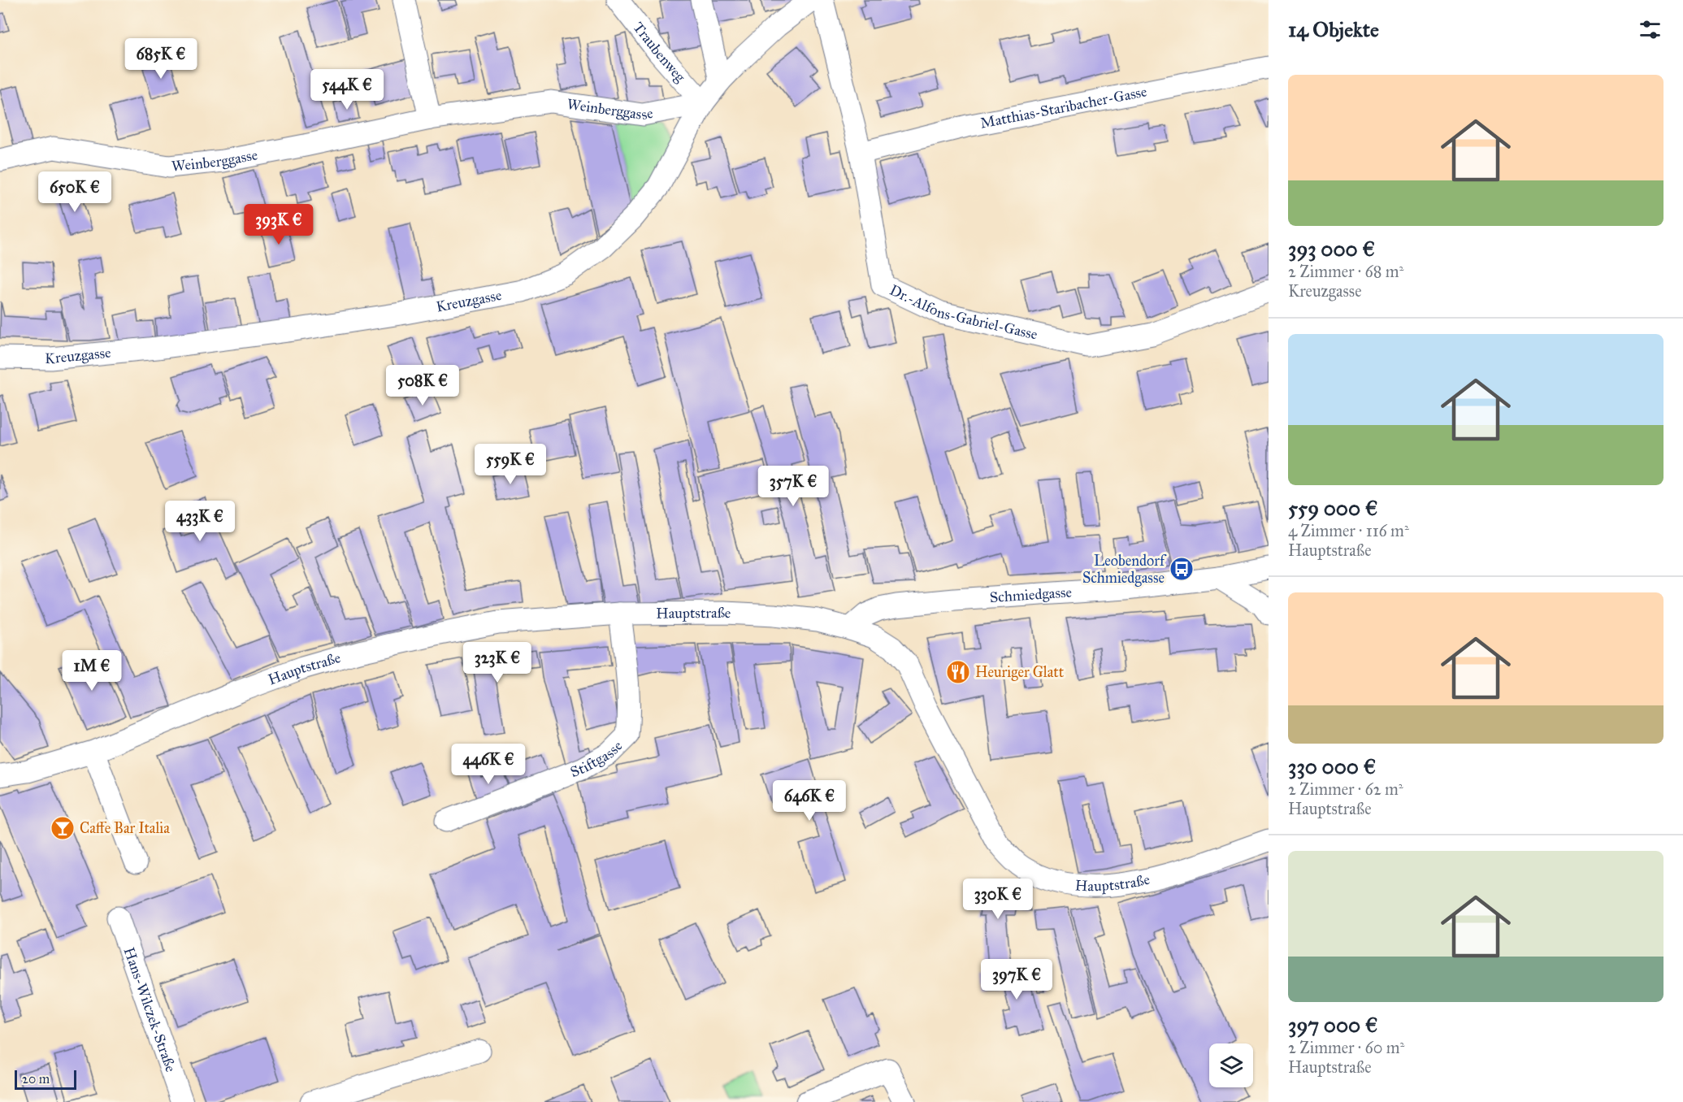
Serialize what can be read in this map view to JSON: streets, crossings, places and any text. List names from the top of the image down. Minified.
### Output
{"streets":{"street":["Traubenweg","Weinberggasse","Matthias-Staribacher-Gasse","Kreuzgasse","Dr.-Alfons-Gabriel-Gasse","Schmiedgasse","Hauptstraße","Stiftgasse","Hans-Wilczek-Straße"]},"crossings":[["Traubenweg","Weinberggasse"],["Traubenweg","Kreuzgasse"],["Weinberggasse","Kreuzgasse"],["Matthias-Staribacher-Gasse","Dr.-Alfons-Gabriel-Gasse"],["Schmiedgasse","Hauptstraße"],["Hauptstraße","Stiftgasse"]],"places":{"bus stop":["Leobendorf Schmiedgasse"],"restaurant":["Heuriger Glatt"],"bar":["Caffe Bar Italia"]},"scale_bar":"20 m","page":{"heading":"14 Objekte","price":["685K €","544K €","650K €","393K €","508K €","559K €","357K €","433K €","323K €","1M €","446K €","646K €","330K €","397K €"],"list":[{"name":"393 000 €","note":"2 Zimmer · 68 m² · Kreuzgasse"},{"name":"559 000 €","note":"4 Zimmer · 116 m² · Hauptstraße"},{"name":"330 000 €","note":"2 Zimmer · 62 m² · Hauptstraße"},{"name":"397 000 €","note":"2 Zimmer · 60 m² · Hauptstraße"}],"scale":"20 m"}}
